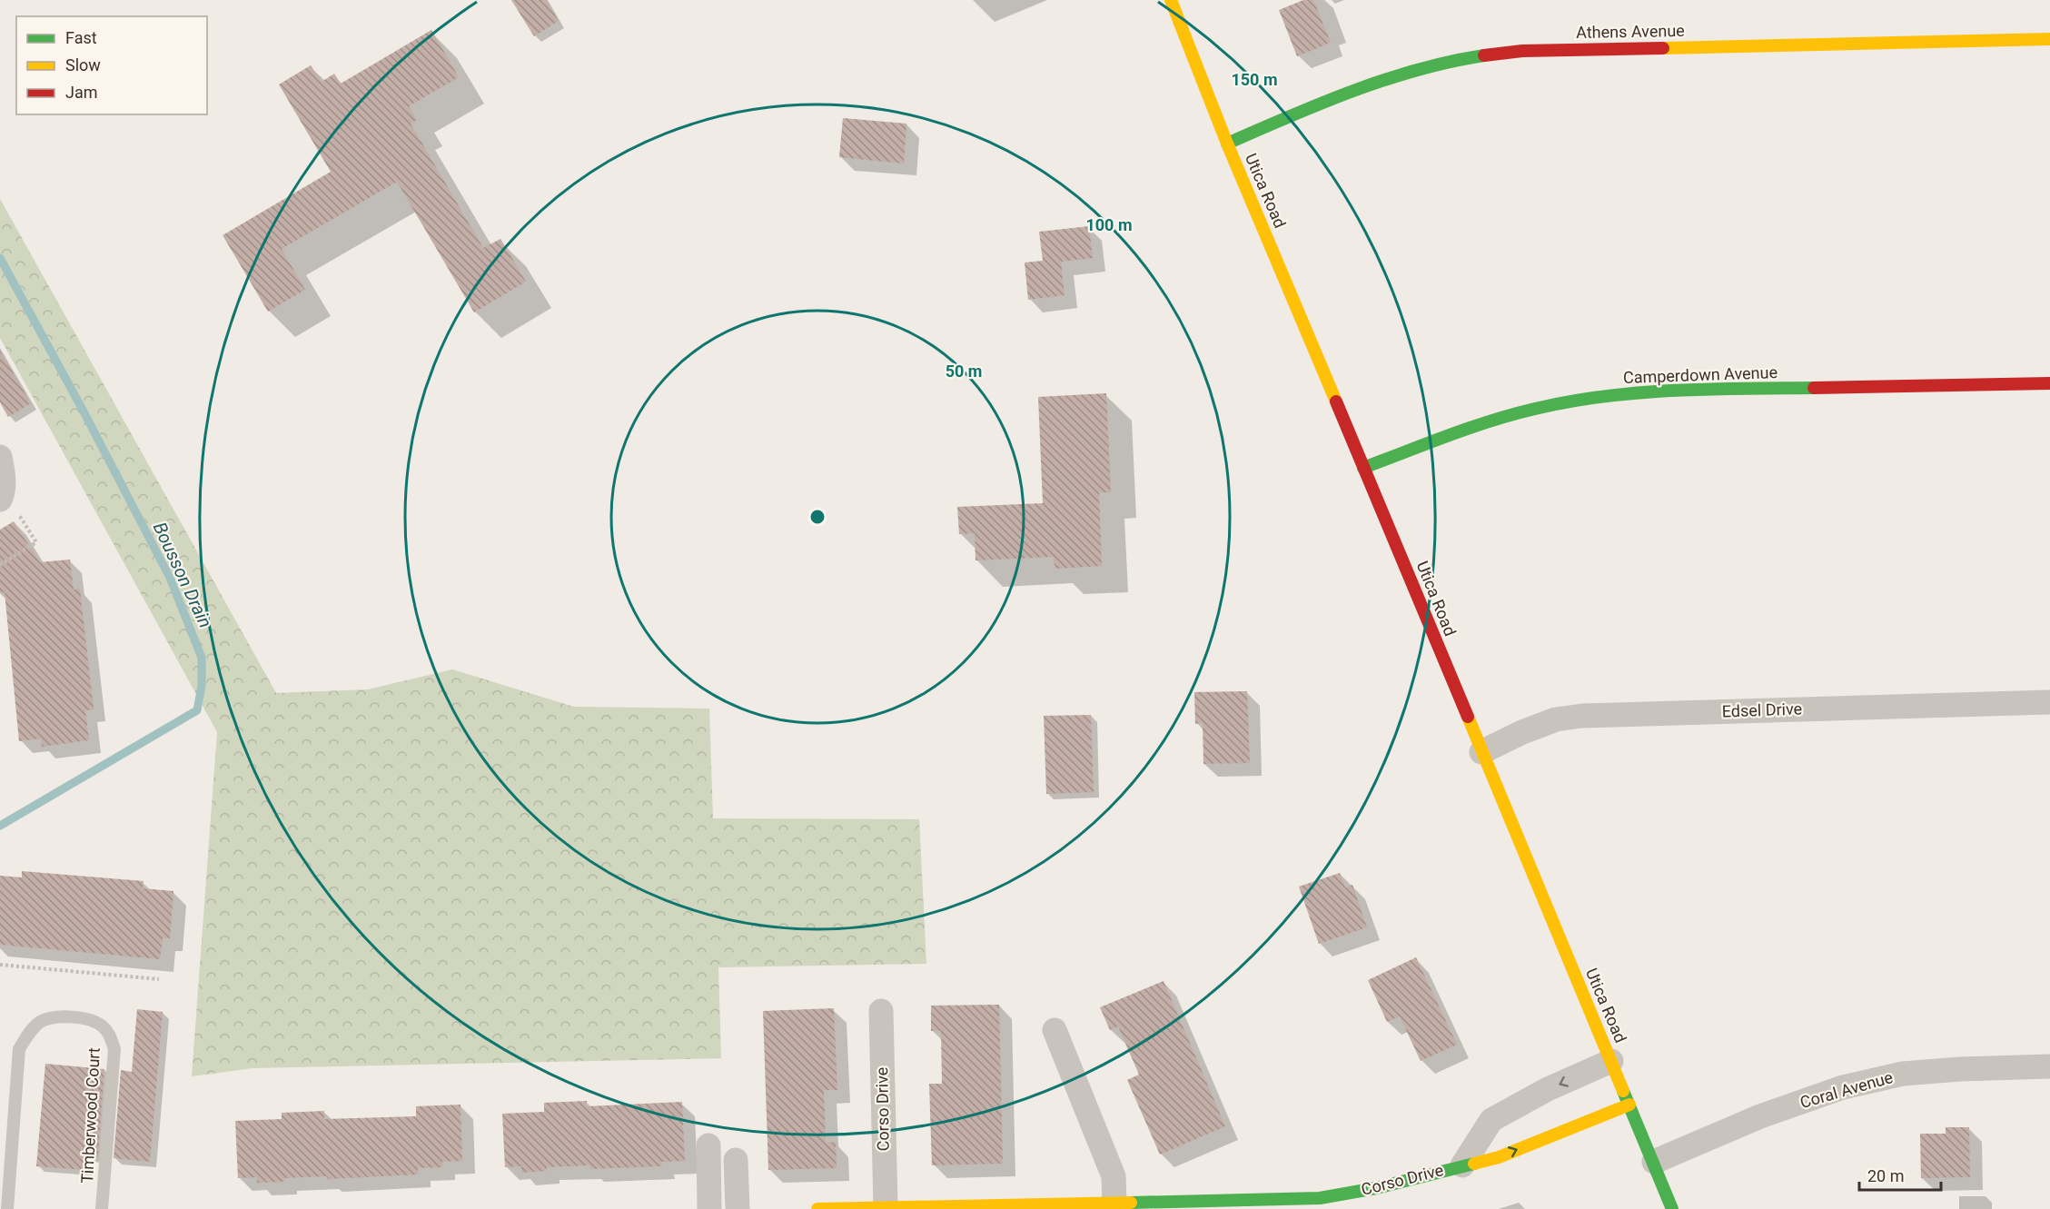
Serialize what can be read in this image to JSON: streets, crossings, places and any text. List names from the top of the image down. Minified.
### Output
{"streets":{"street":["Athens Avenue","Utica Road","Camperdown Avenue","Edsel Drive","Coral Avenue","Corso Drive"],"lane":["Timberwood Court"]},"crossings":[["Athens Avenue","Utica Road"],["Utica Road","Camperdown Avenue"],["Utica Road","Edsel Drive"],["Utica Road","Coral Avenue"],["Utica Road","Corso Drive"]],"water":["Bousson Drain"],"legend":["Fast","Slow","Jam"],"scale_bar":"20 m","rings":["150 m","100 m","50 m"]}
